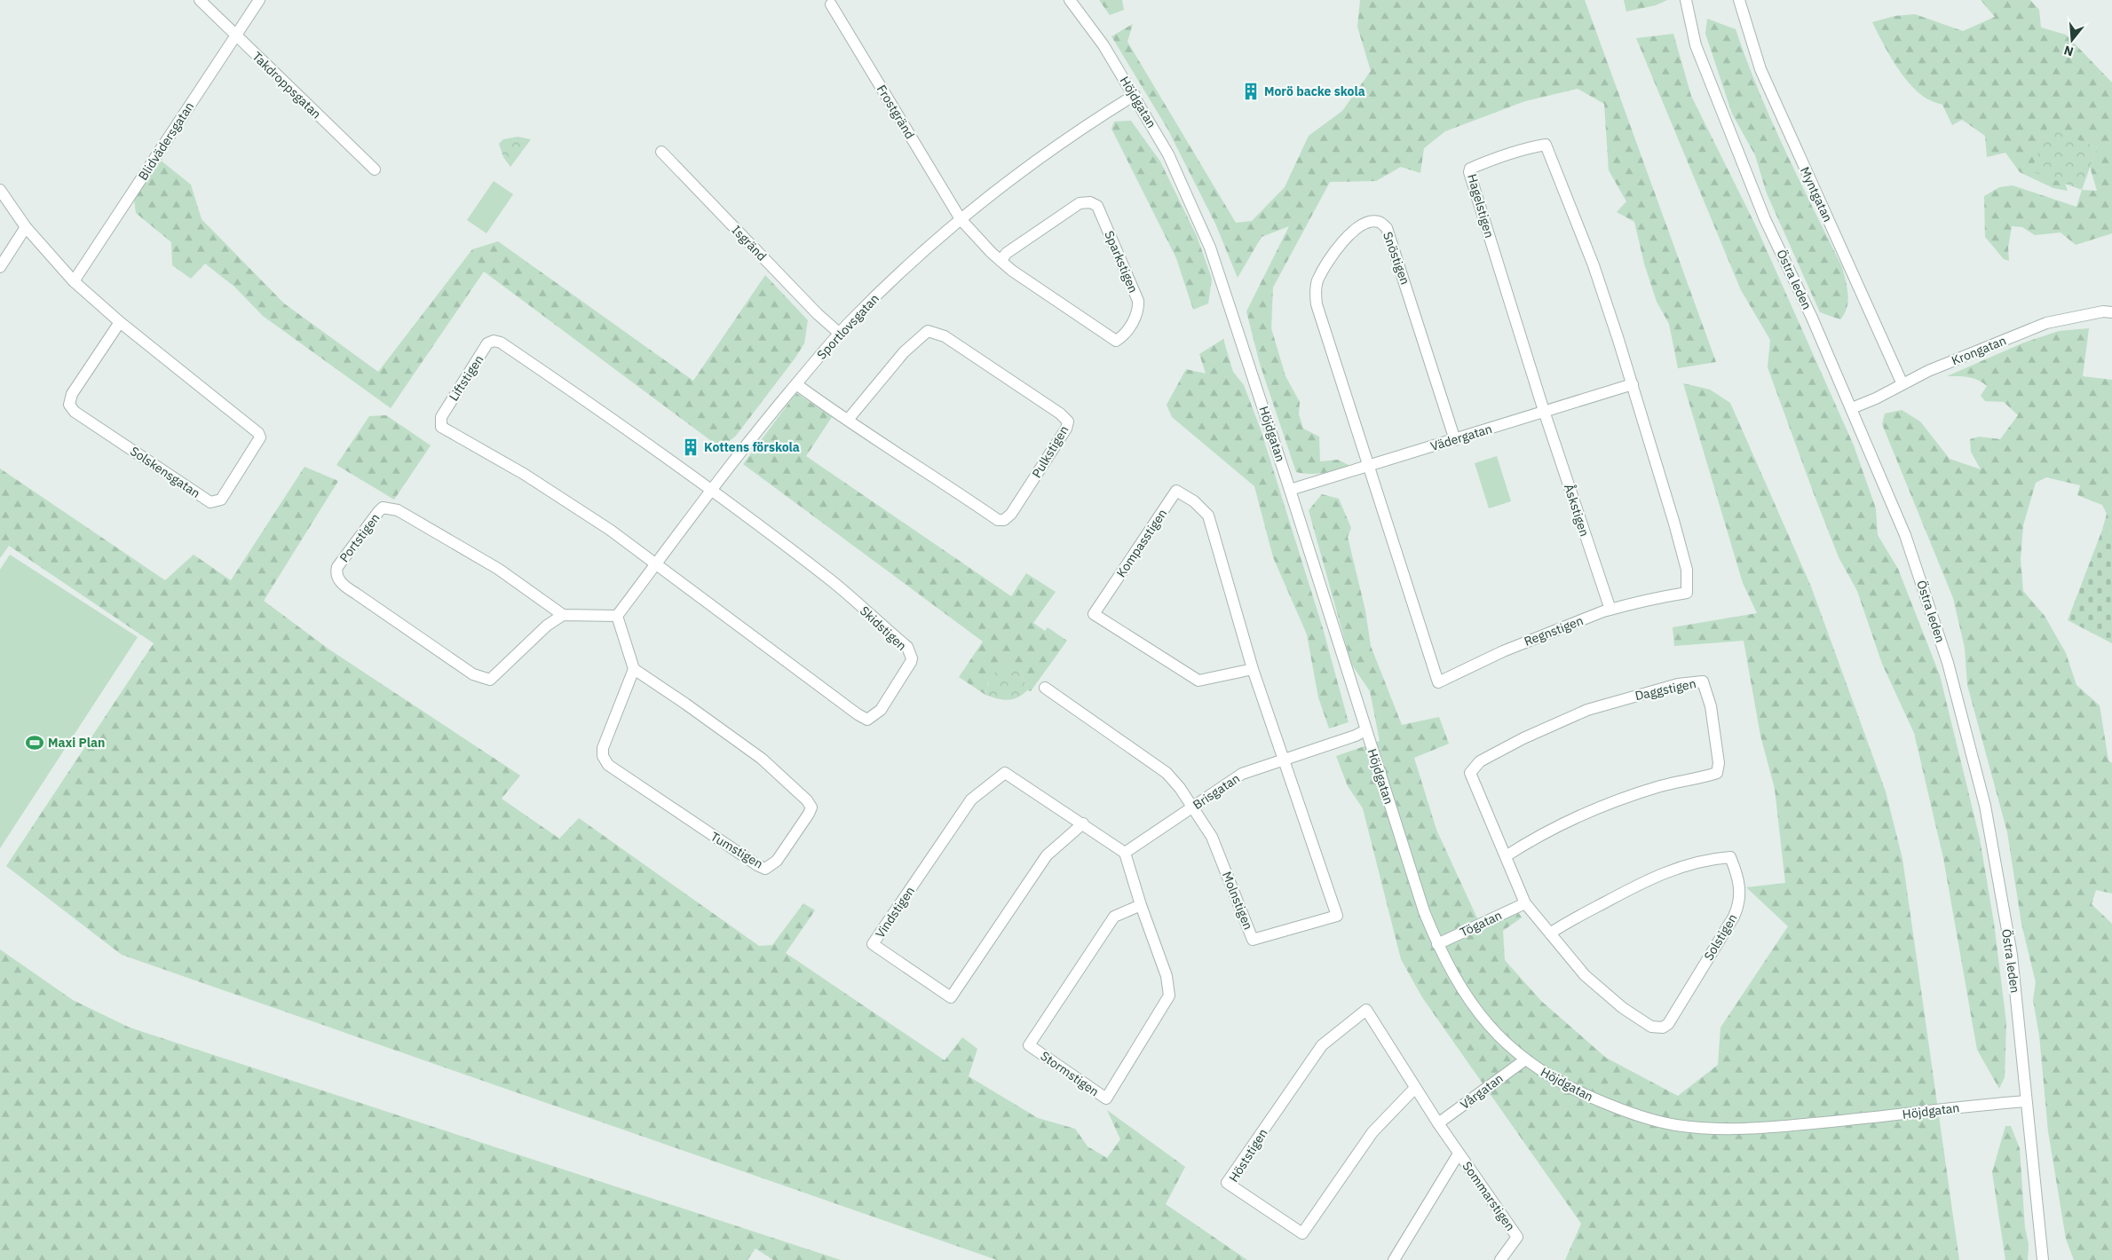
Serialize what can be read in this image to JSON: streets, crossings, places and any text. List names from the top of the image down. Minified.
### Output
{"streets":{"street":["Takdroppsgatan","Höjdgatan","Frostgränd","Blidvädersgatan","Myntgatan","Hagelstigen","Isgränd","Snöstigen","Sparkstigen","Östra leden","Sportlovsgatan","Krongatan","Liftstigen","Vädergatan","Pulkstigen","Solskensgatan","Åskstigen","Portstigen","Kompasstigen","Skidstigen","Regnstigen","Daggstigen","Brisgatan","Tumstigen","Molnstigen","Vindstigen","Tögatan","Solstigen","Stormstigen","Vårgatan","Höststigen","Sommarstigen"]},"crossings":[["Takdroppsgatan","Blidvädersgatan"],["Höjdgatan","Östra leden"],["Höjdgatan","Sportlovsgatan"],["Höjdgatan","Vädergatan"],["Höjdgatan","Brisgatan"],["Höjdgatan","Tögatan"],["Höjdgatan","Vårgatan"],["Frostgränd","Sparkstigen"],["Frostgränd","Sportlovsgatan"],["Blidvädersgatan","Solskensgatan"],["Myntgatan","Krongatan"],["Hagelstigen","Vädergatan"],["Hagelstigen","Åskstigen"],["Hagelstigen","Regnstigen"],["Isgränd","Sportlovsgatan"],["Snöstigen","Vädergatan"],["Snöstigen","Regnstigen"],["Sparkstigen","Sportlovsgatan"],["Östra leden","Krongatan"],["Sportlovsgatan","Liftstigen"],["Sportlovsgatan","Pulkstigen"],["Sportlovsgatan","Skidstigen"],["Liftstigen","Skidstigen"],["Vädergatan","Åskstigen"],["Vädergatan","Regnstigen"],["Åskstigen","Regnstigen"],["Kompasstigen","Brisgatan"],["Kompasstigen","Molnstigen"],["Daggstigen","Tögatan"],["Daggstigen","Solstigen"],["Brisgatan","Molnstigen"],["Brisgatan","Vindstigen"],["Brisgatan","Stormstigen"],["Vindstigen","Stormstigen"],["Tögatan","Solstigen"],["Vårgatan","Höststigen"],["Vårgatan","Sommarstigen"],["Höststigen","Sommarstigen"]],"places":{"building":["Morö backe skola","Kottens förskola"],"sports":["Maxi Plan"]},"north":"bottom"}
